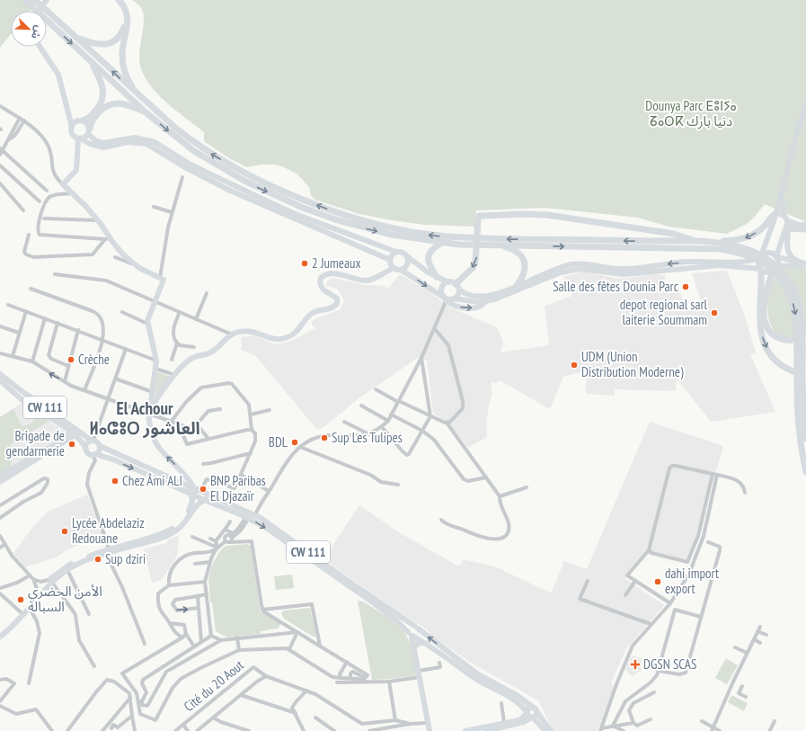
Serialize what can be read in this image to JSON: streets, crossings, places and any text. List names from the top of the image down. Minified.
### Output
{"streets":{"main road":["CW 111"],"street":["Cité du 20 Aout"]},"districts":["El Achour ⵍⴰⵛⵓⵔ العاشور"],"parks":["Dounya Parc ⴹⵓⵏⵢⴰ ⵒⴰⵔⴽ دنيا بارك"],"places":{"other":["2 Jumeaux","Salle des fêtes Dounia Parc","depot regional sarl laiterie Soummam","Crèche","UDM (Union Distribution Moderne)","Sup Les Tulipes","BDL","Brigade de gendarmerie","Chez Âmi ALI","BNP Paribas El Djazaïr","Lycée Abdelaziz Redouane","Sup dziri","dahi import export","الأمن الحضري السبالة"],"health":["DGSN SCAS"]},"north":"bottom right"}
